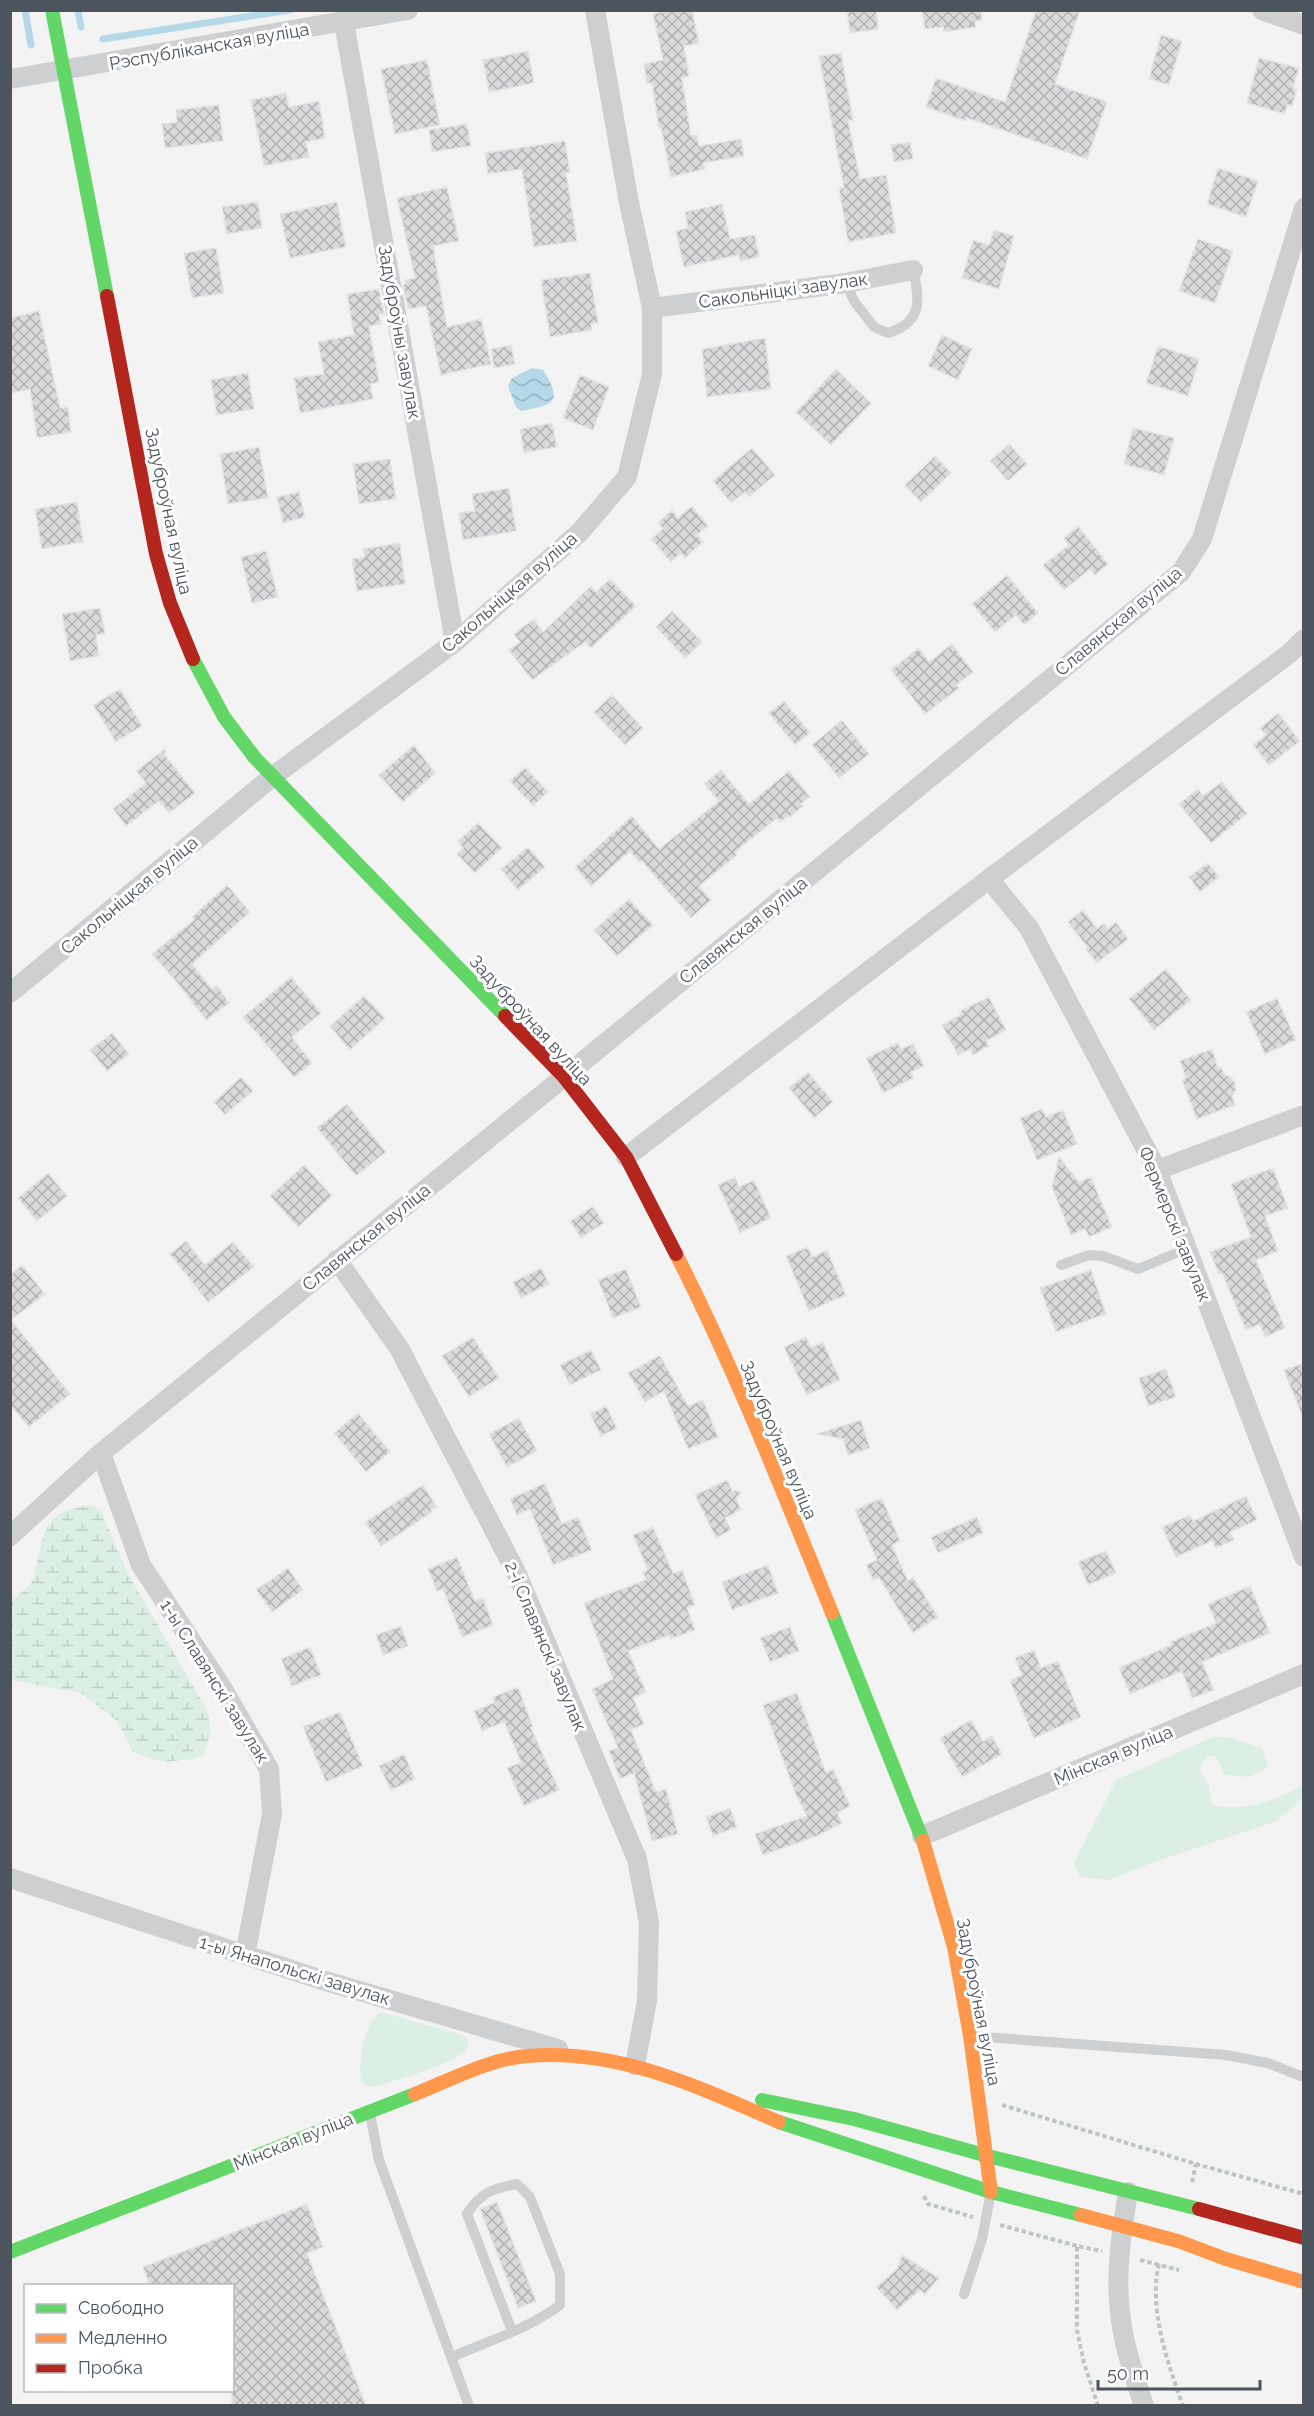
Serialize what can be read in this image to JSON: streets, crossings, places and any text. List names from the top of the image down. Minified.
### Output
{"streets":{"street":["Рэспубліканская вуліца","Сакольніцкі завулак","Задуброўны завулак","Задуброўная вуліца","Сакольніцкая вуліца","Славянская вуліца","Фермерскі завулак","2-і Славянскі завулак","1-ы Славянскі завулак","Мінская вуліца","1-ы Янапольскі завулак"]},"crossings":[["Рэспубліканская вуліца","Задуброўны завулак"],["Рэспубліканская вуліца","Задуброўная вуліца"],["Сакольніцкі завулак","Сакольніцкая вуліца"],["Задуброўны завулак","Сакольніцкая вуліца"],["Задуброўная вуліца","Сакольніцкая вуліца"],["Задуброўная вуліца","Славянская вуліца"],["Задуброўная вуліца","Мінская вуліца"],["Славянская вуліца","2-і Славянскі завулак"],["Славянская вуліца","1-ы Славянскі завулак"],["2-і Славянскі завулак","Мінская вуліца"],["1-ы Славянскі завулак","1-ы Янапольскі завулак"],["Мінская вуліца","1-ы Янапольскі завулак"]],"legend":["Свободно","Медленно","Пробка"],"scale_bar":"50 m"}
